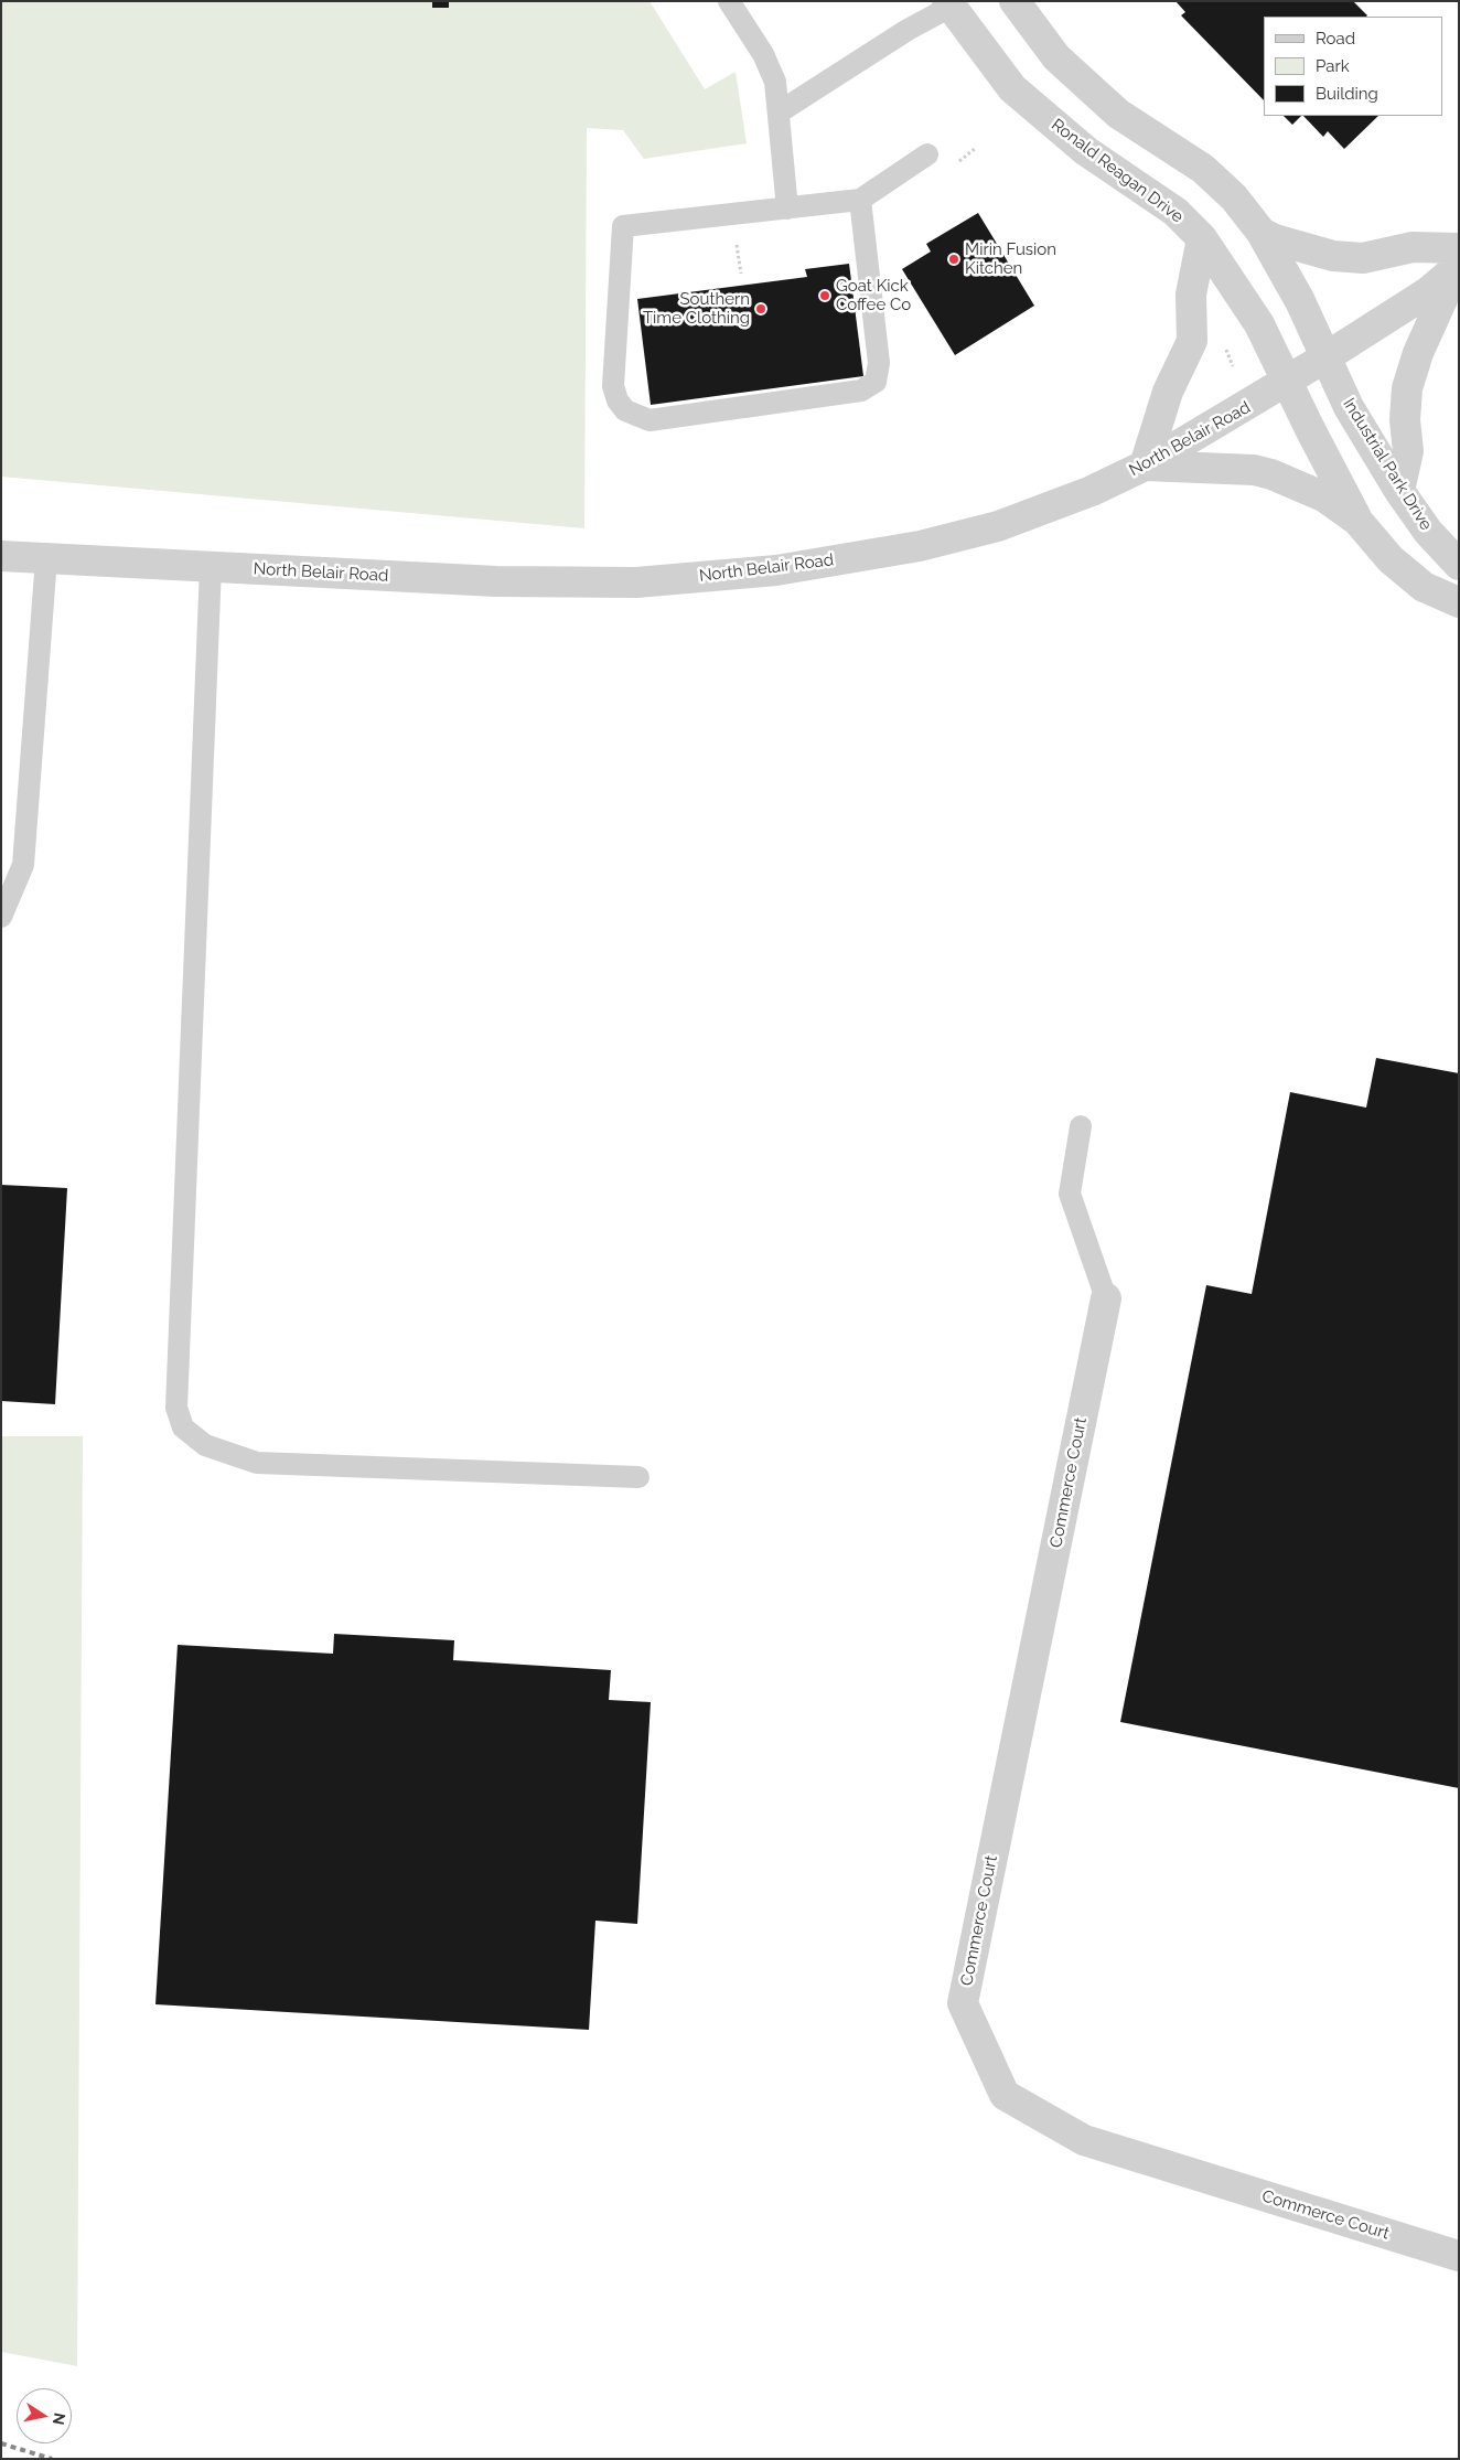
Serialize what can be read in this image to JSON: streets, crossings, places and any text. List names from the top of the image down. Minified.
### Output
{"streets":{"street":["Ronald Reagan Drive","North Belair Road","Industrial Park Drive","Commerce Court"]},"crossings":[["Ronald Reagan Drive","North Belair Road"],["North Belair Road","Industrial Park Drive"]],"places":["Mirin Fusion Kitchen","Goat Kick Coffee Co","Southern Time Clothing"],"legend":["Road","Park","Building"],"north":"right"}
